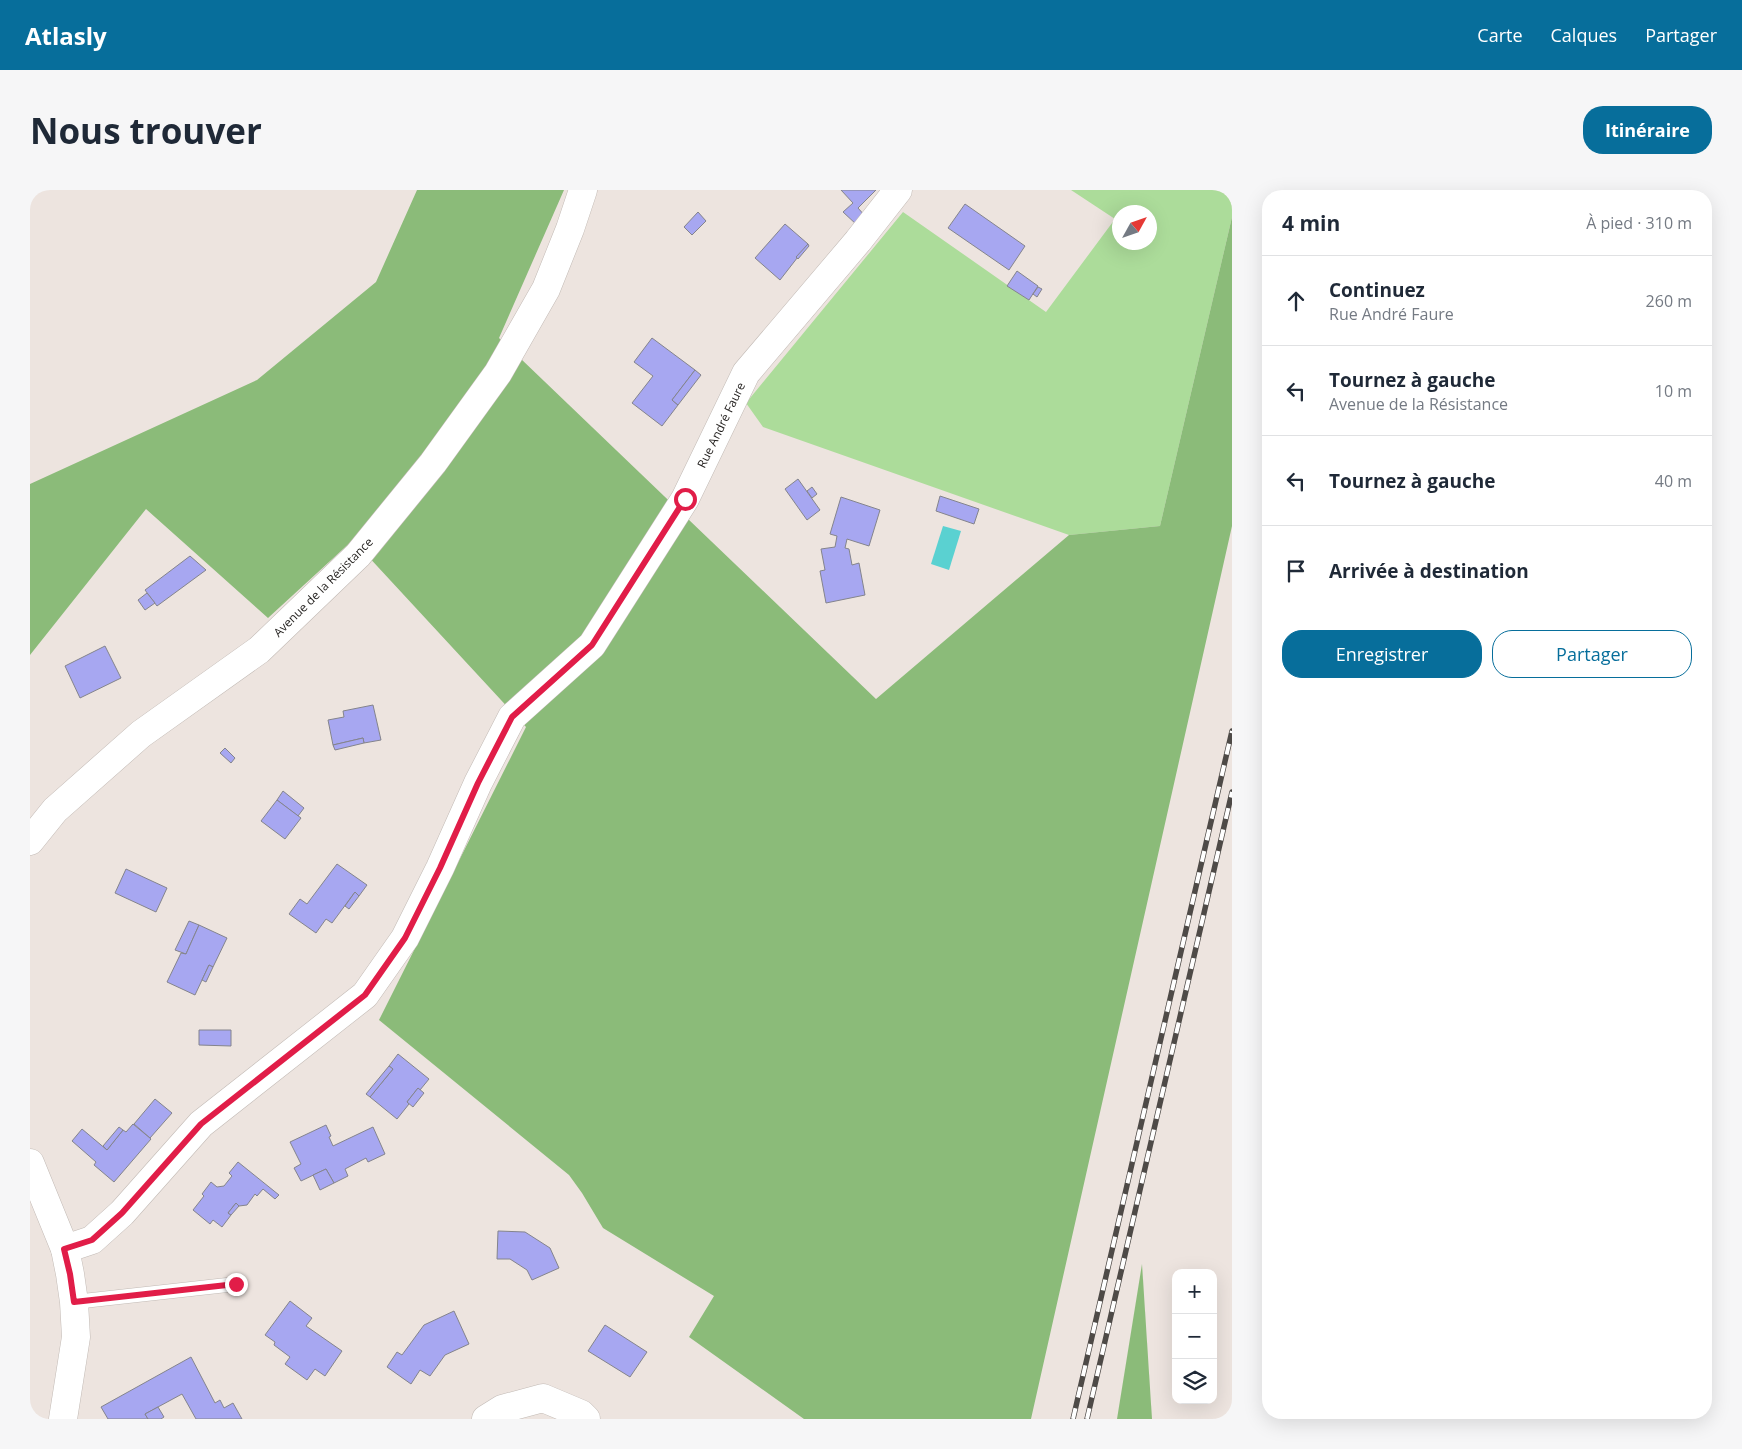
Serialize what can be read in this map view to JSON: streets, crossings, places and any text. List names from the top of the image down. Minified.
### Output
{"streets":{"street":["Rue André Faure","Avenue de la Résistance"]},"north":"top right","page":{"header":"Atlasly","nav":["Carte","Calques","Partager"],"buttons":["Itinéraire",["Enregistrer","Partager"]],"title":"Nous trouver","heading":["4 min","À pied · 310 m"],"list":[["Continuez","Rue André Faure","260 m"],["Tournez à gauche","Avenue de la Résistance","10 m"],["Tournez à gauche","40 m"],"Arrivée à destination"],"map_buttons":["+","−"]}}
